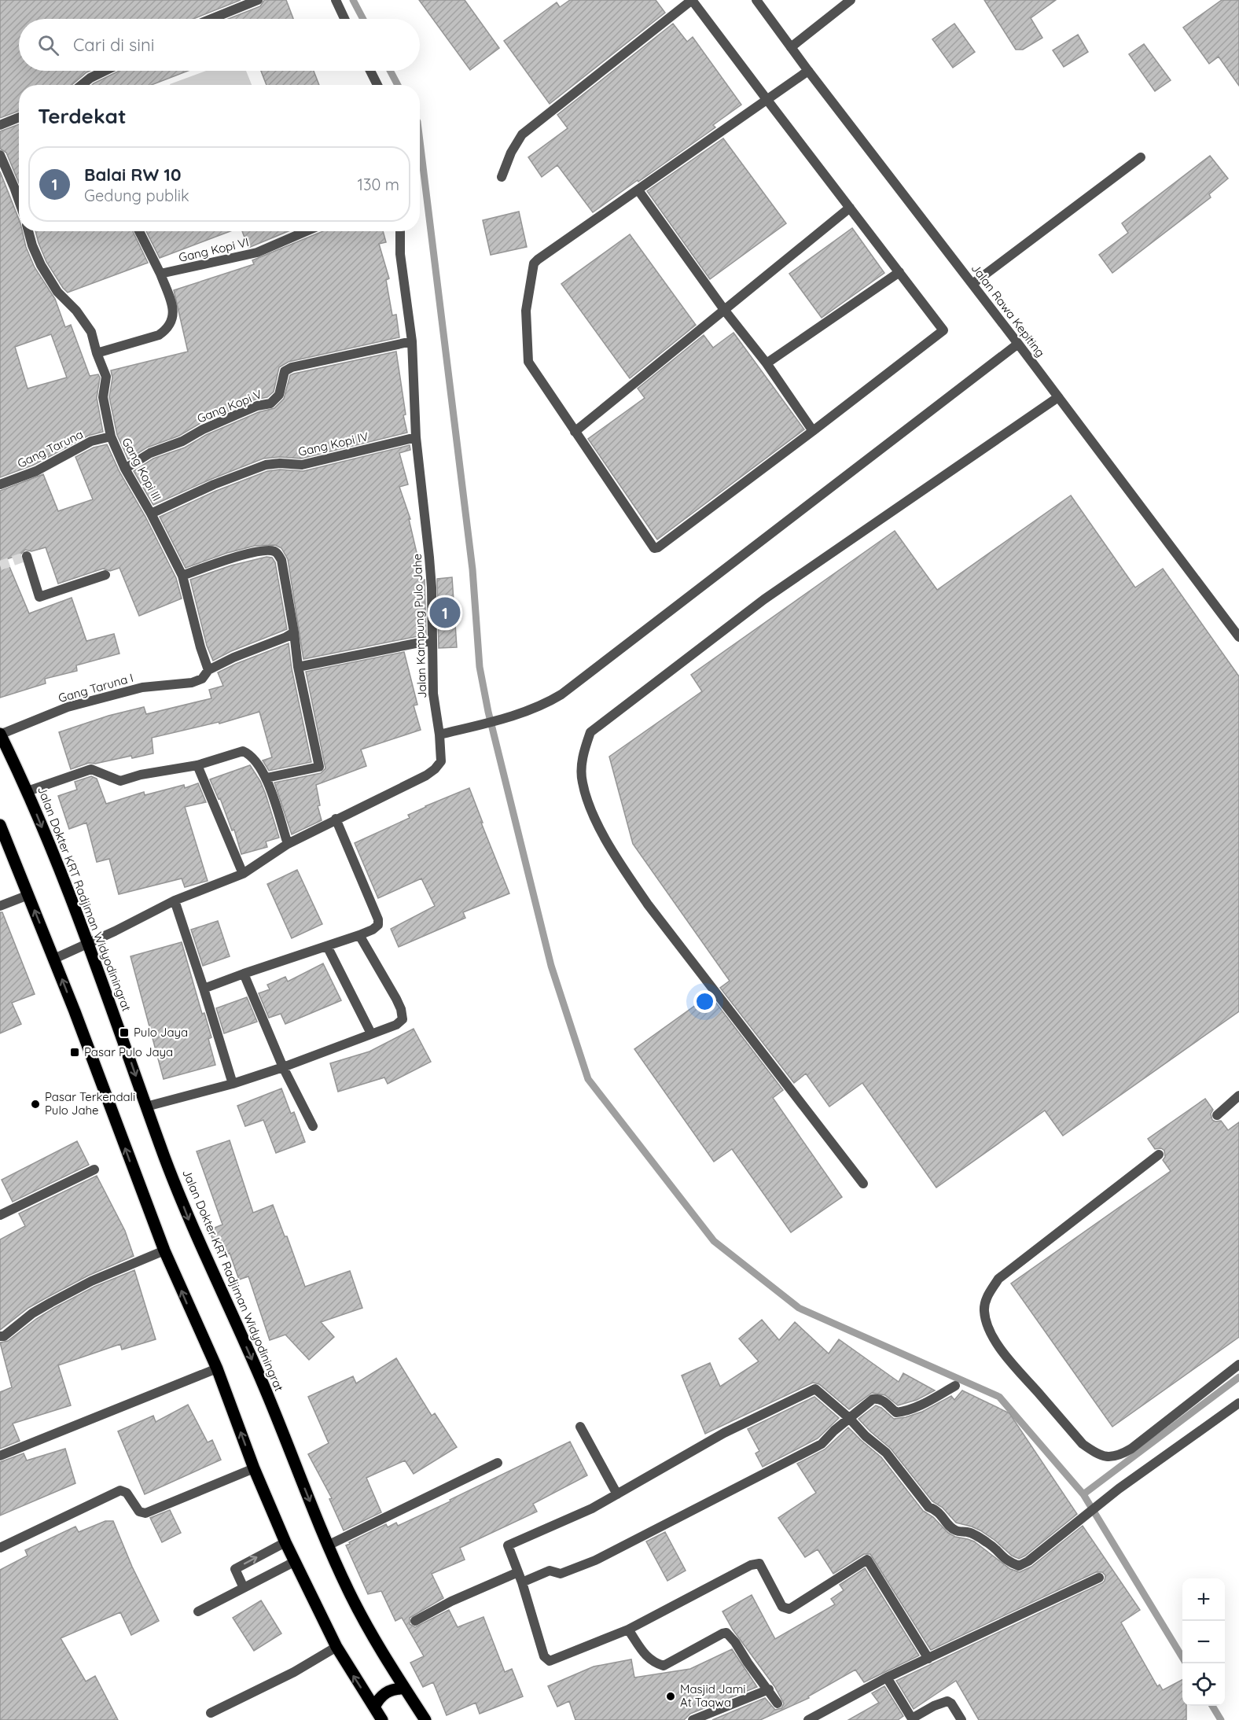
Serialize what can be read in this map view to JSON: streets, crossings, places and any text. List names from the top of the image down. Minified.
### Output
{"streets":{"main road":["Jalan Dokter KRT Radjiman Widyodiningrat"],"street":["Gang Kopi VI","Jalan Rawa Kepiting","Gang Kopi V","Gang Kopi IV","Gang Taruna","Gang Kopi III","Jalan Kampung Pulo Jahe","Gang Taruna I"]},"crossings":[["Gang Kopi V","Gang Kopi III"],["Gang Kopi V","Jalan Kampung Pulo Jahe"],["Gang Kopi IV","Gang Kopi III"],["Gang Kopi IV","Jalan Kampung Pulo Jahe"],["Gang Taruna","Gang Kopi III"],["Gang Kopi III","Gang Taruna I"],["Jalan Kampung Pulo Jahe","Jalan Dokter KRT Radjiman Widyodiningrat"],["Gang Taruna I","Jalan Dokter KRT Radjiman Widyodiningrat"]],"places":{"transit":["Pulo Jaya","Pasar Pulo Jaya"],"other":["Pasar Terkendali Pulo Jahe","Masjid Jami At Taqwa"]},"page":{"search":"Cari di sini","heading":"Terdekat","list":[{"mark":"1","name":"Balai RW 10","note":"Gedung publik","value":"130 m"}],"pins":"1","map_buttons":["+","−"]}}
